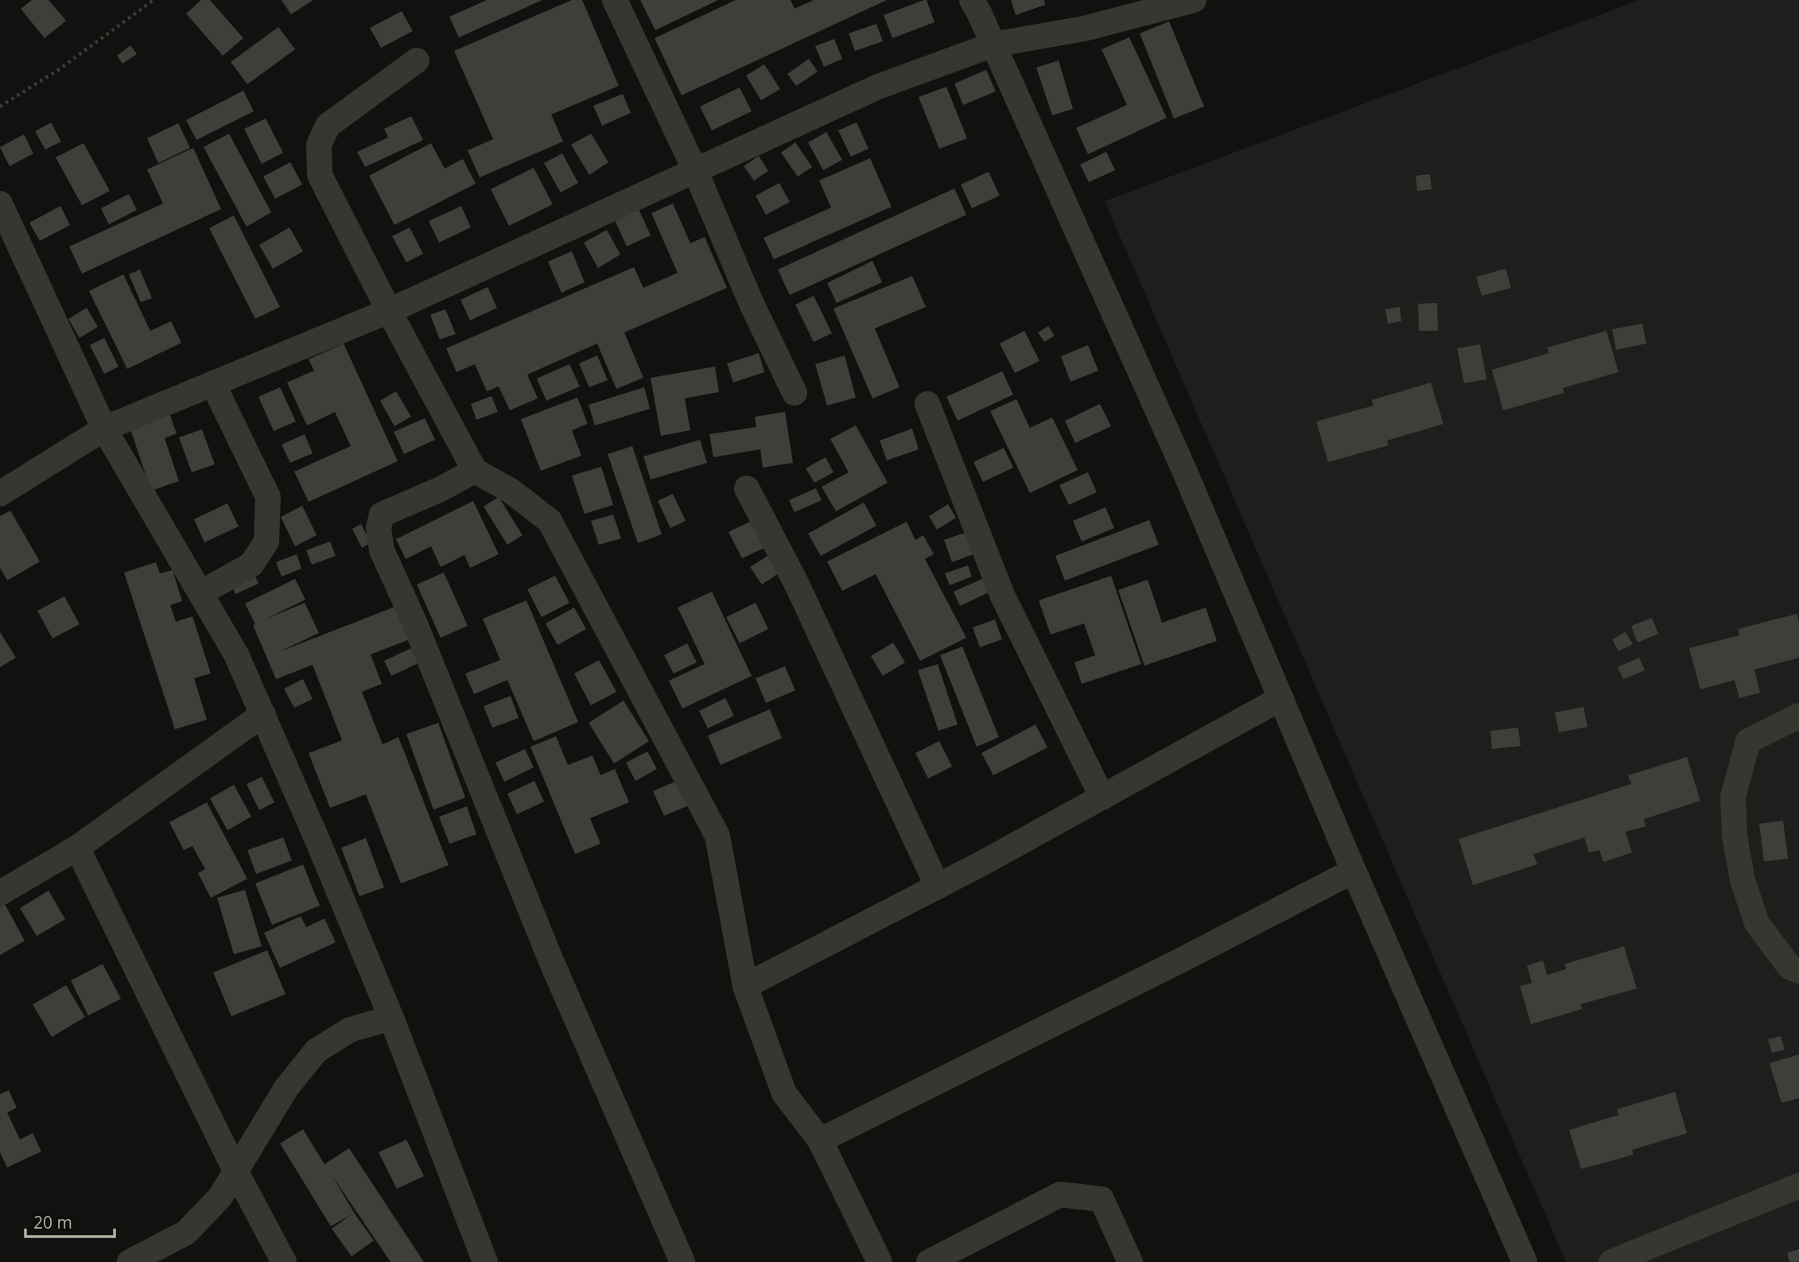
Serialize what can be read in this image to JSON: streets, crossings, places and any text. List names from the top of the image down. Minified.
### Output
{"scale_bar":"20 m"}
